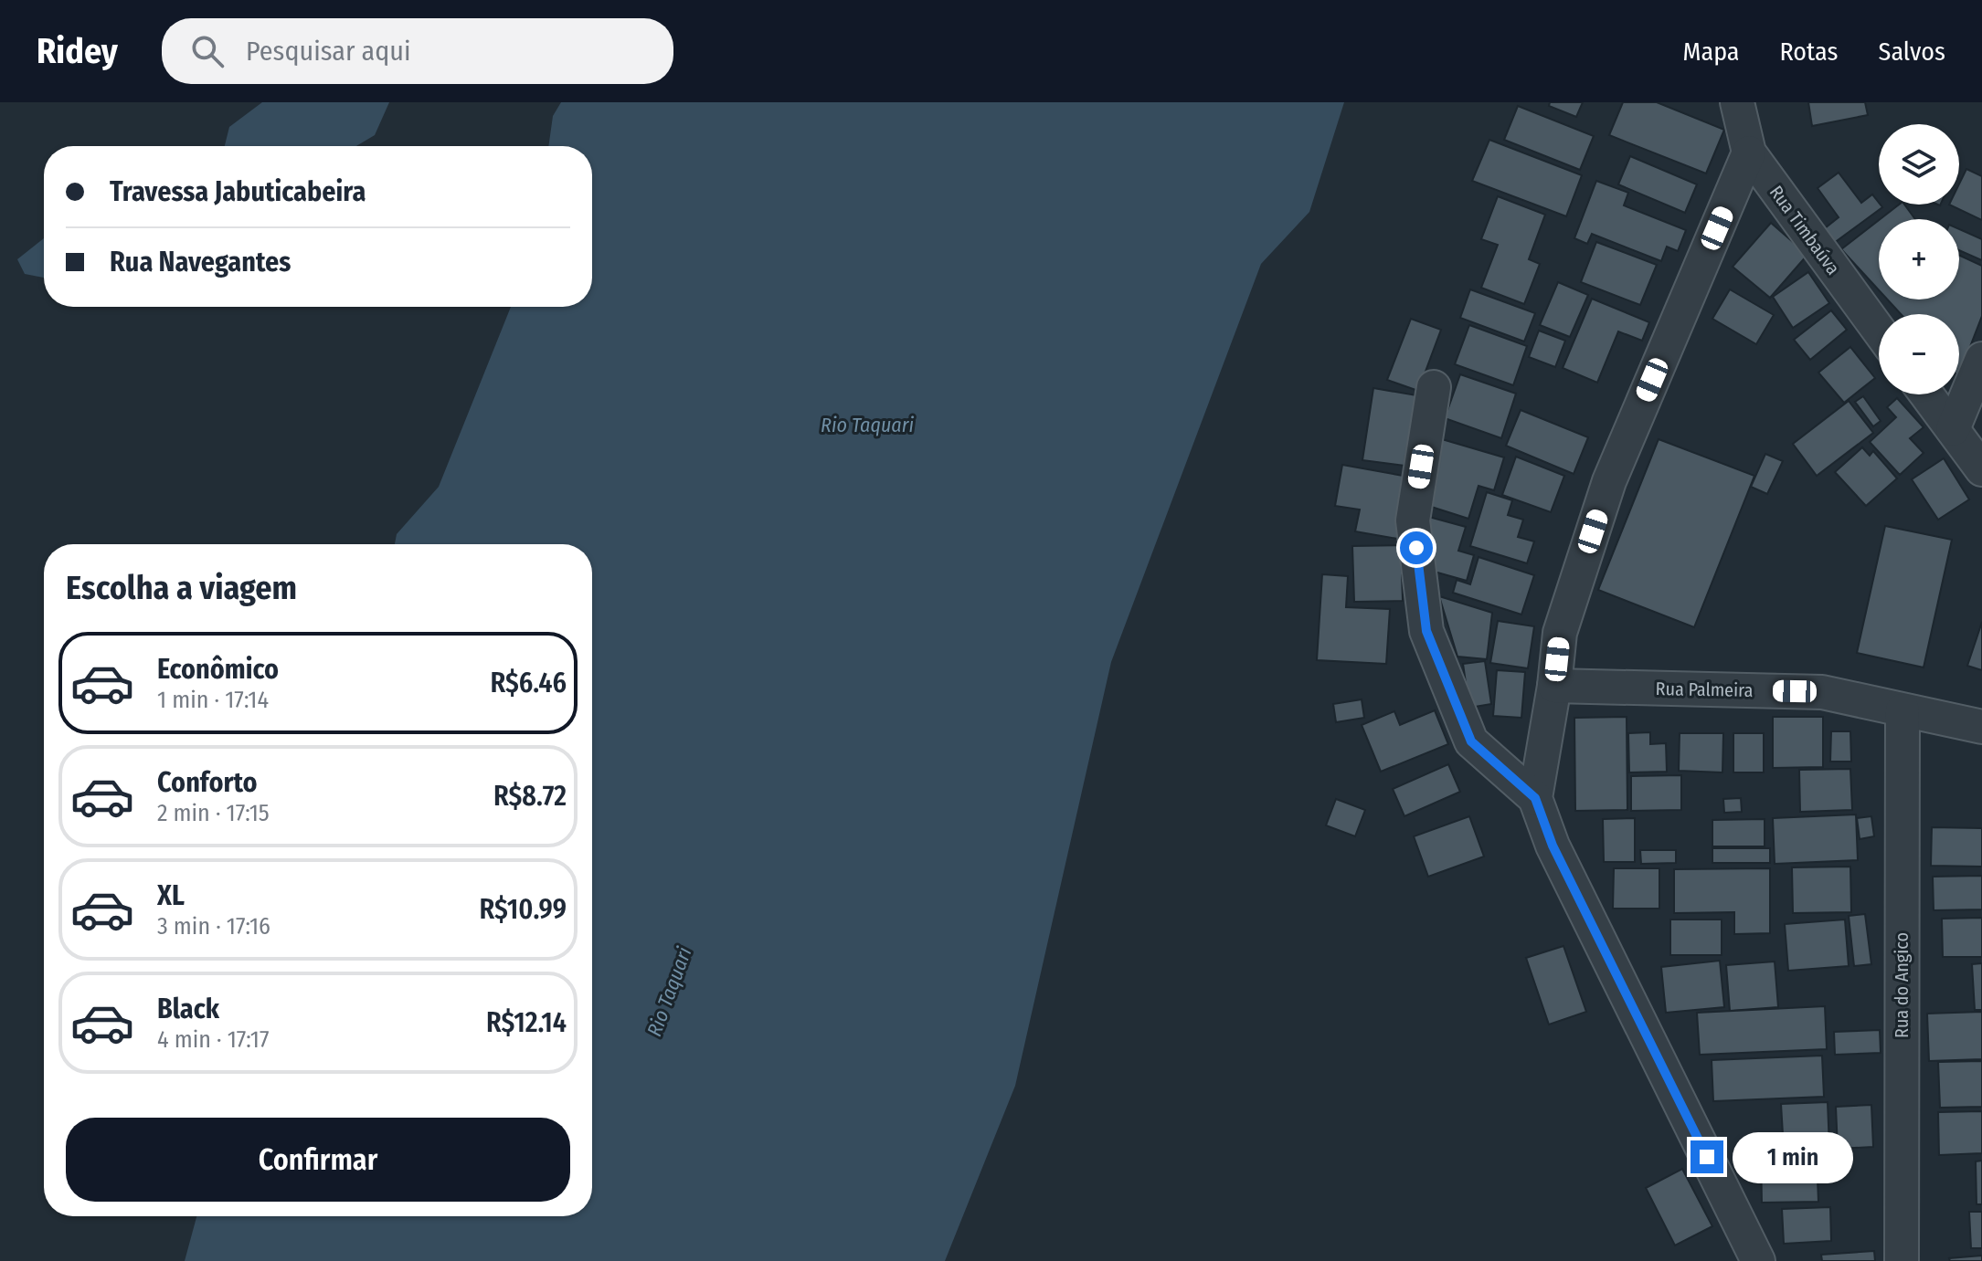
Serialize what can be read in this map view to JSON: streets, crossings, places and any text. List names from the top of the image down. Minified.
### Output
{"streets":{"street":["Rua Timbaúva","Rua Palmeira","Rua do Angico"]},"crossings":[["Rua Palmeira","Rua do Angico"]],"water":["Rio Taquari"],"page":{"header":"Ridey","search":"Pesquisar aqui","nav":["Mapa","Rotas","Salvos"],"map_buttons":["+","−"],"banner":["Travessa Jabuticabeira","Rua Navegantes"],"heading":"Escolha a viagem","list":[{"name":"Econômico","note":"1 min · 17:14","value":"R$6.46"},{"name":"Conforto","note":"2 min · 17:15","value":"R$8.72"},{"name":"XL","note":"3 min · 17:16","value":"R$10.99"},{"name":"Black","note":"4 min · 17:17","value":"R$12.14"}],"buttons":"Confirmar","bubble":"1 min"}}
